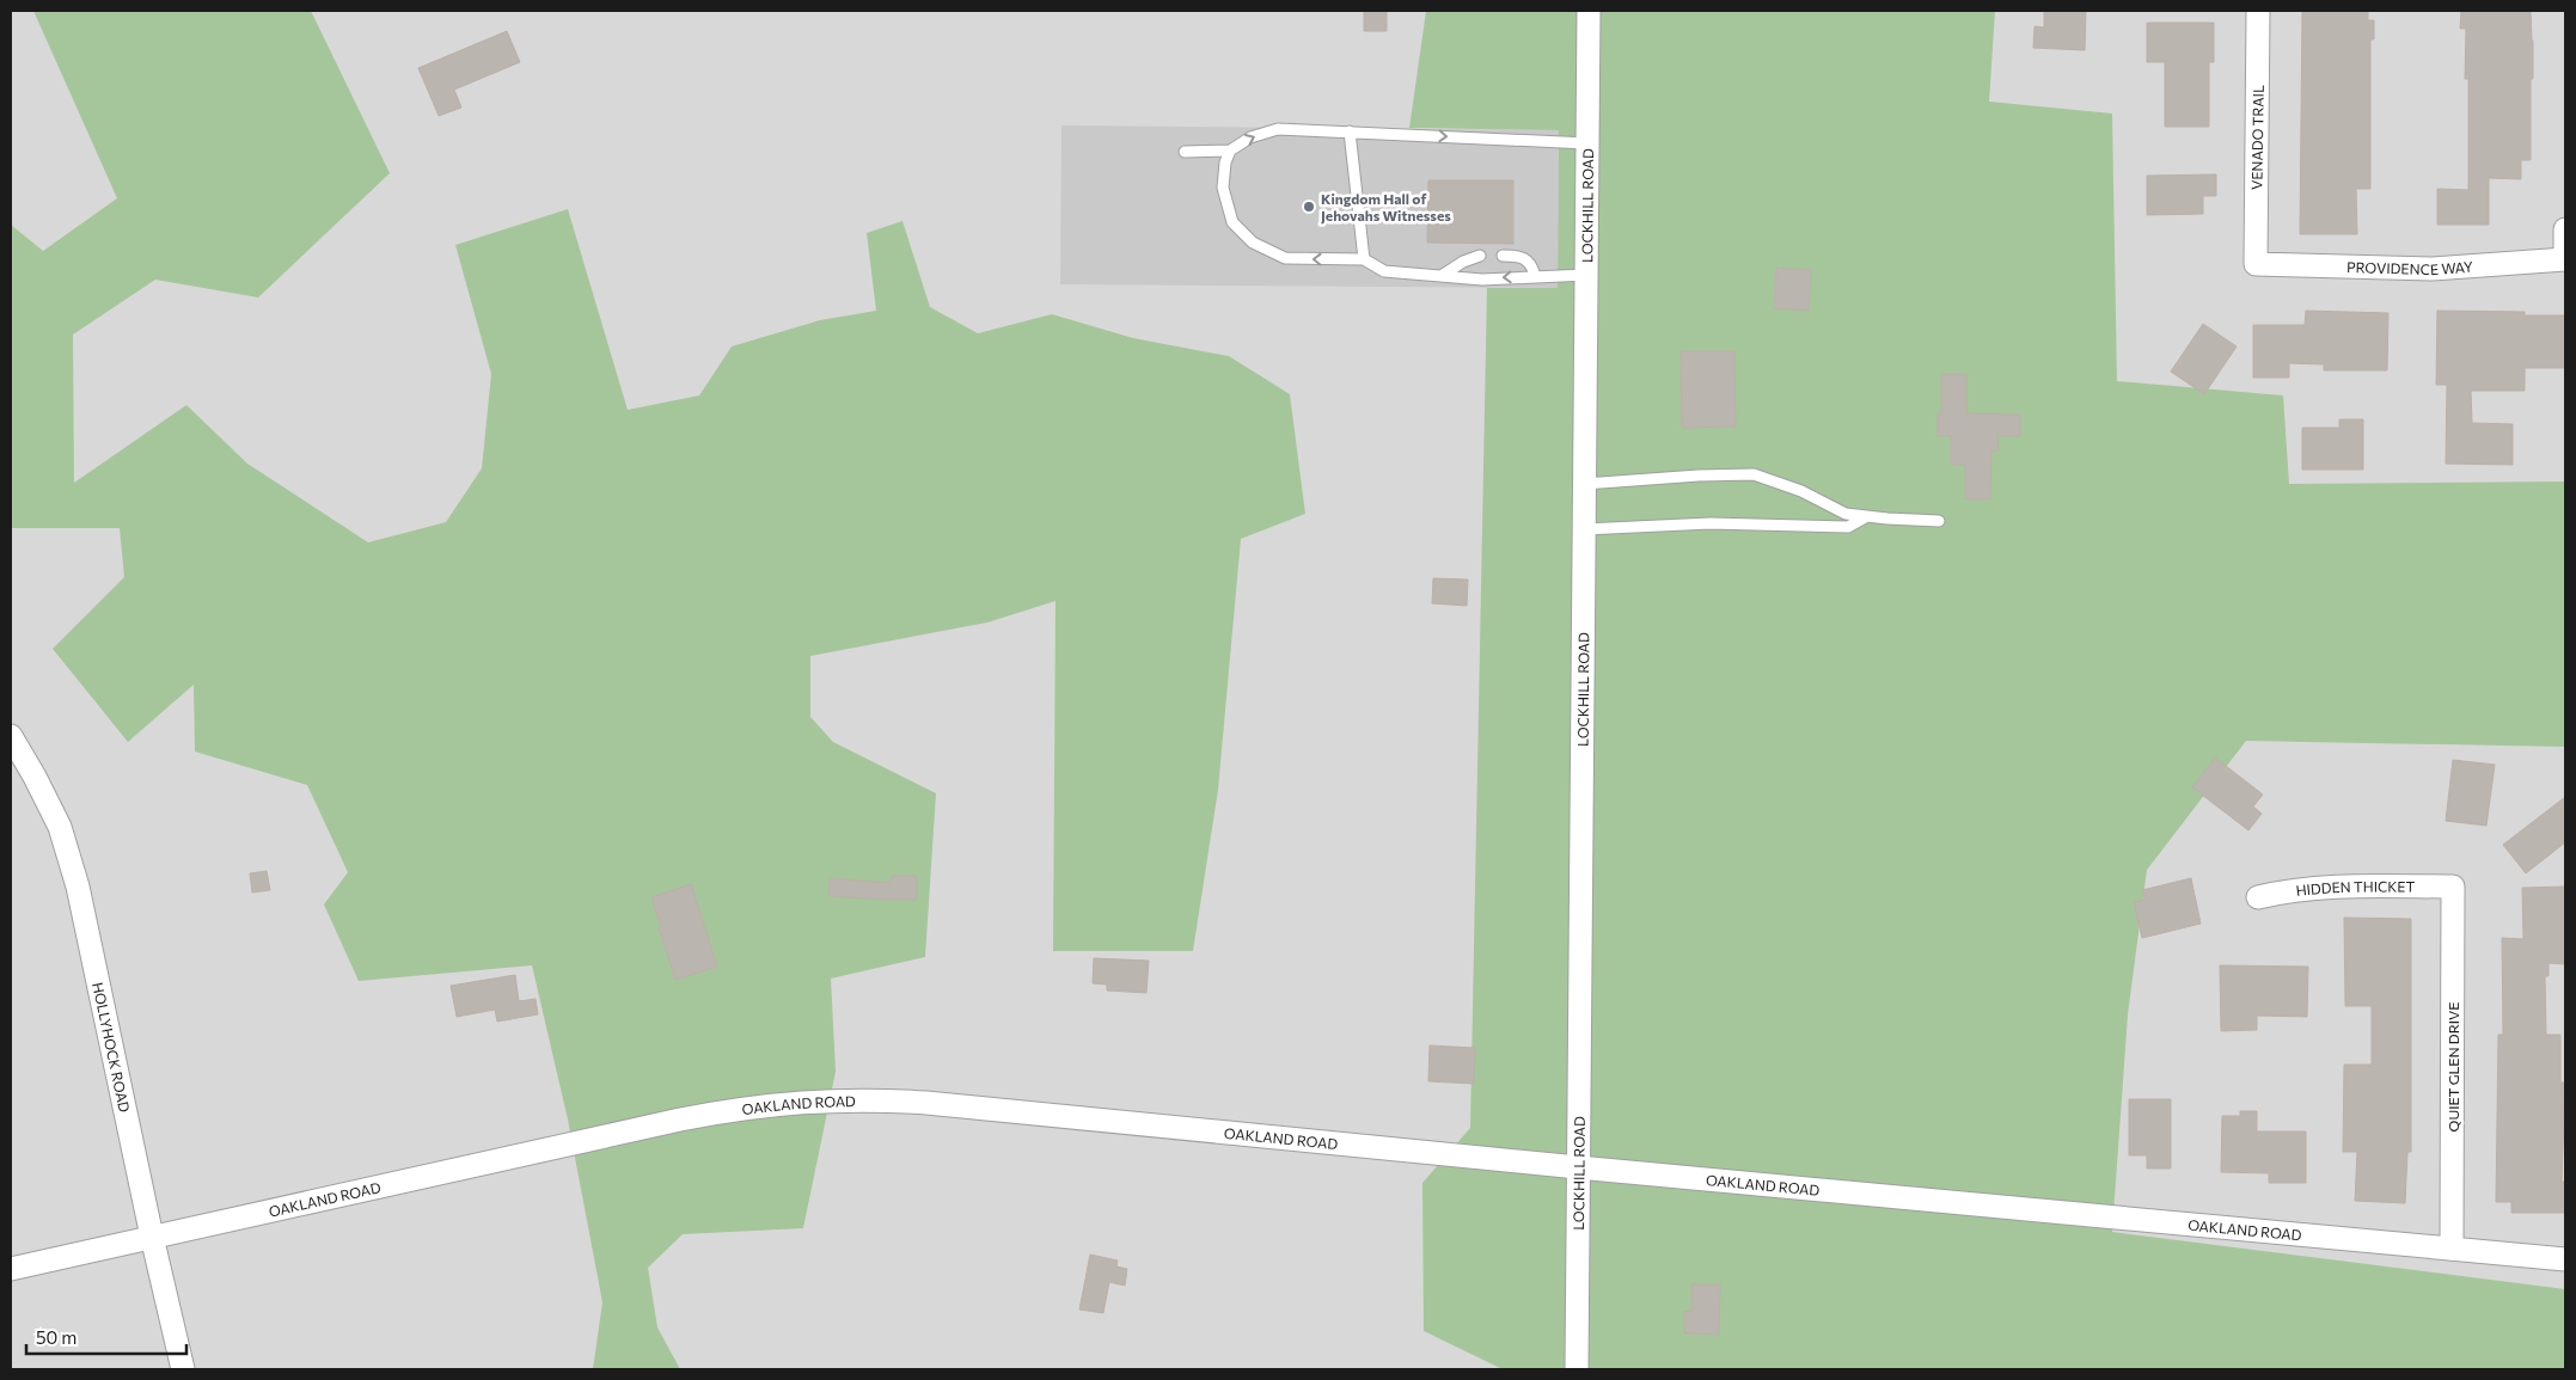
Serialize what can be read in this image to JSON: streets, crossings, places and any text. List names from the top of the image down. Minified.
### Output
{"streets":{"street":["VENADO TRAIL","LOCKHILL ROAD","PROVIDENCE WAY","HIDDEN THICKET","HOLLYHOCK ROAD","QUIET GLEN DRIVE","OAKLAND ROAD"]},"crossings":[["VENADO TRAIL","PROVIDENCE WAY"],["LOCKHILL ROAD","OAKLAND ROAD"],["HIDDEN THICKET","QUIET GLEN DRIVE"],["HOLLYHOCK ROAD","OAKLAND ROAD"],["QUIET GLEN DRIVE","OAKLAND ROAD"]],"places":["Kingdom Hall of Jehovahs Witnesses"],"scale_bar":"50 m"}
